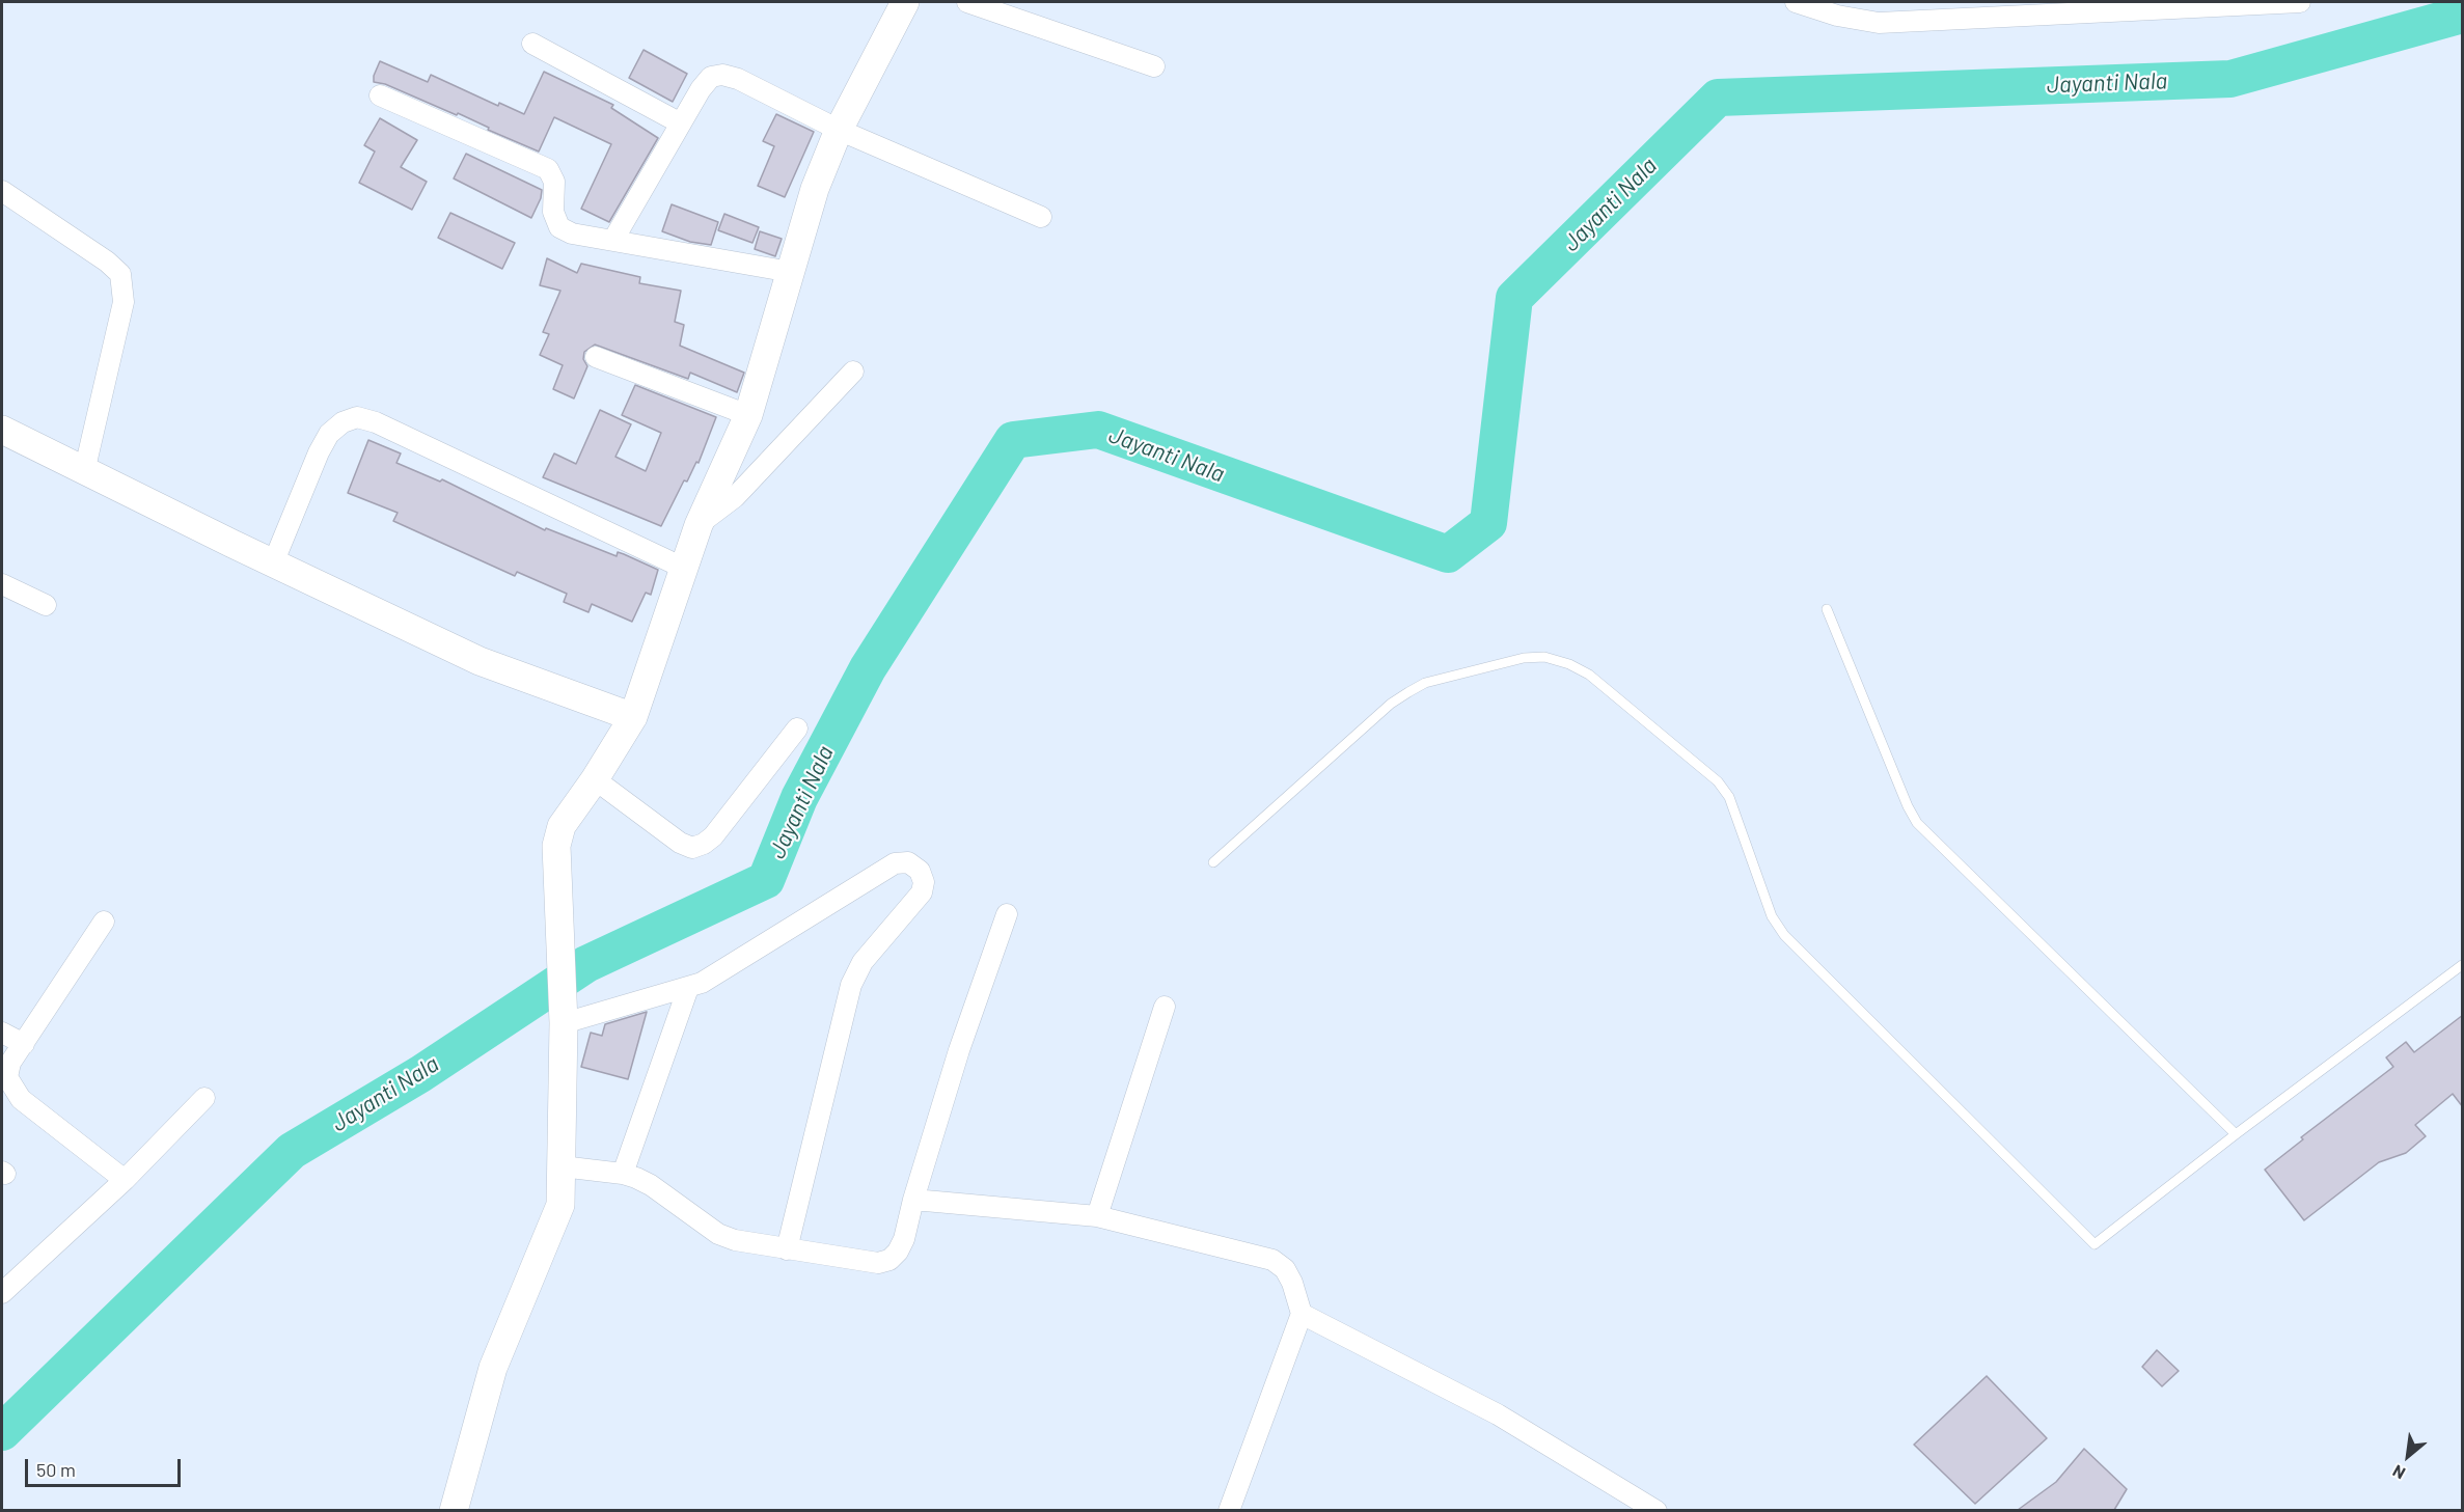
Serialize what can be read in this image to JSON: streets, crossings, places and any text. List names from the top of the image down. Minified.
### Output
{"water":["Jayanti Nala"],"scale_bar":"50 m","north":"bottom left"}
